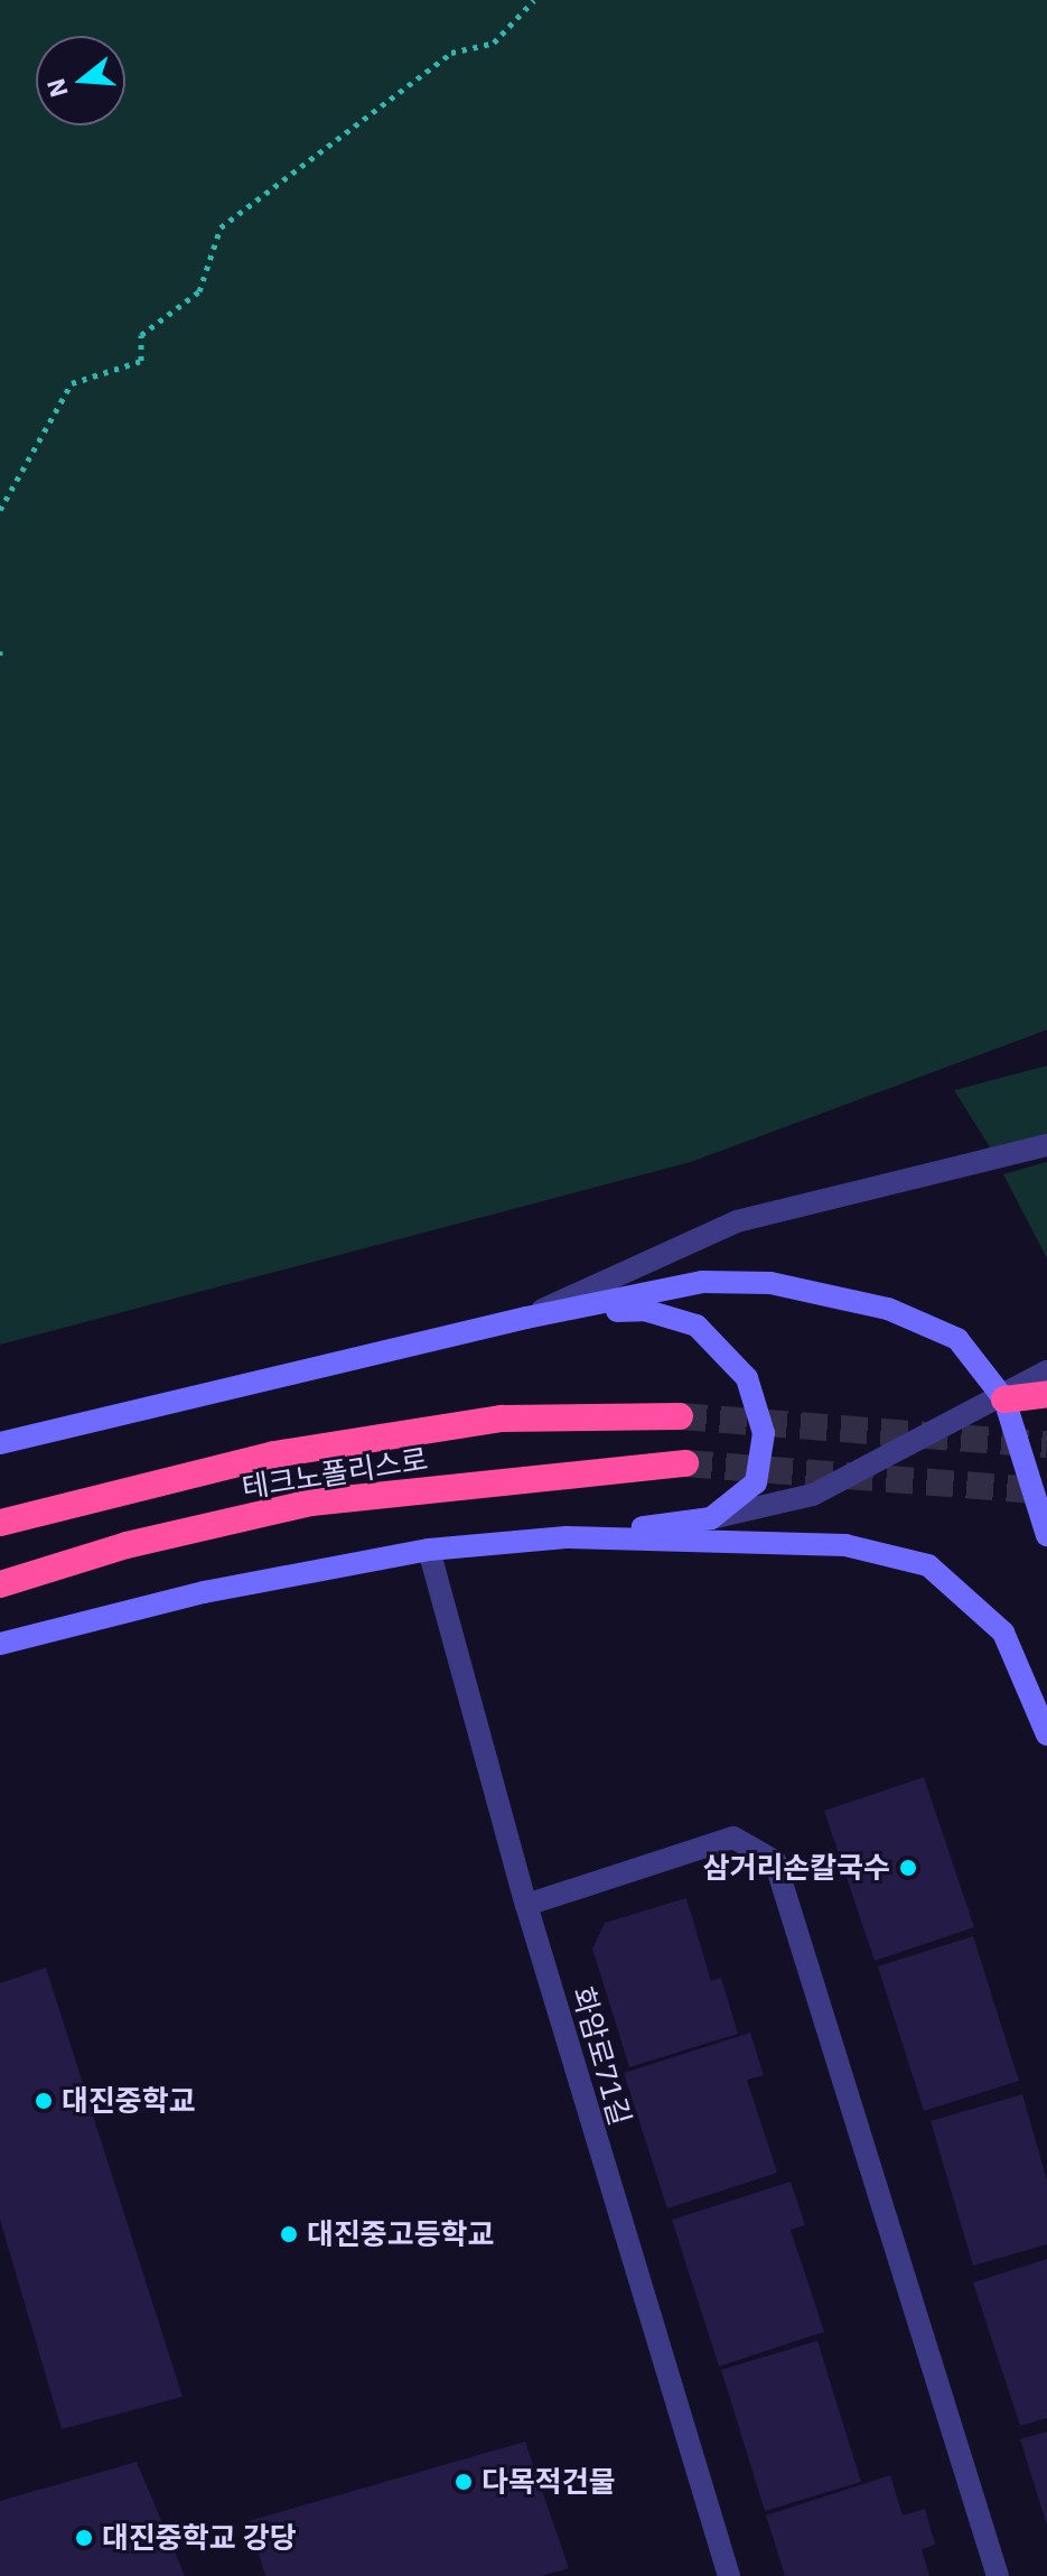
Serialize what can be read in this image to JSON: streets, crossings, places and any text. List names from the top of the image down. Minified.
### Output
{"streets":{"highway":["테크노폴리스로"],"street":["화암로71길"]},"places":["삼거리손칼국수","대진중학교","대진중고등학교","다목적건물","대진중학교 강당"],"north":"left"}
